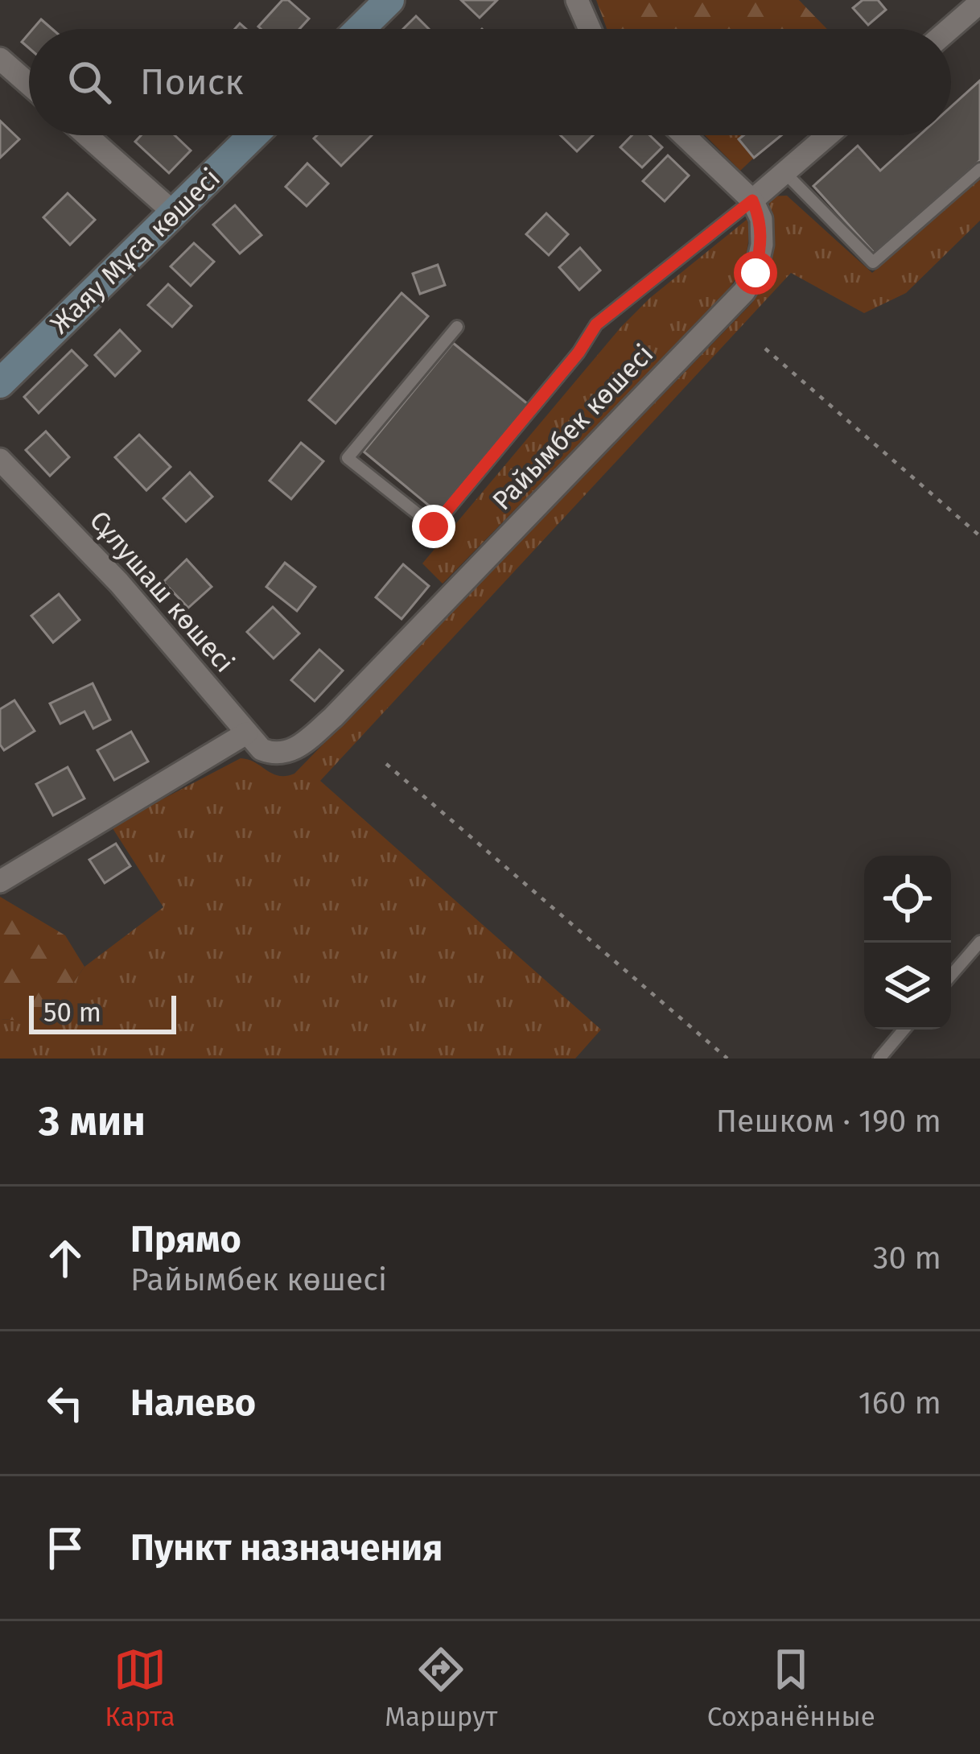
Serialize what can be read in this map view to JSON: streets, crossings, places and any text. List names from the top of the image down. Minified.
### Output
{"streets":{"street":["Жаяу Мұса көшесі","Райымбек көшесі","Сұлушаш көшесі"]},"crossings":[["Райымбек көшесі","Сұлушаш көшесі"]],"scale_bar":"50 m","page":{"search":"Поиск","scale":"50 m","heading":["3 мин","Пешком · 190 m"],"list":[["Прямо","Райымбек көшесі","30 m"],["Налево","160 m"],"Пункт назначения"],"nav":["Карта","Маршрут","Сохранённые"]}}
